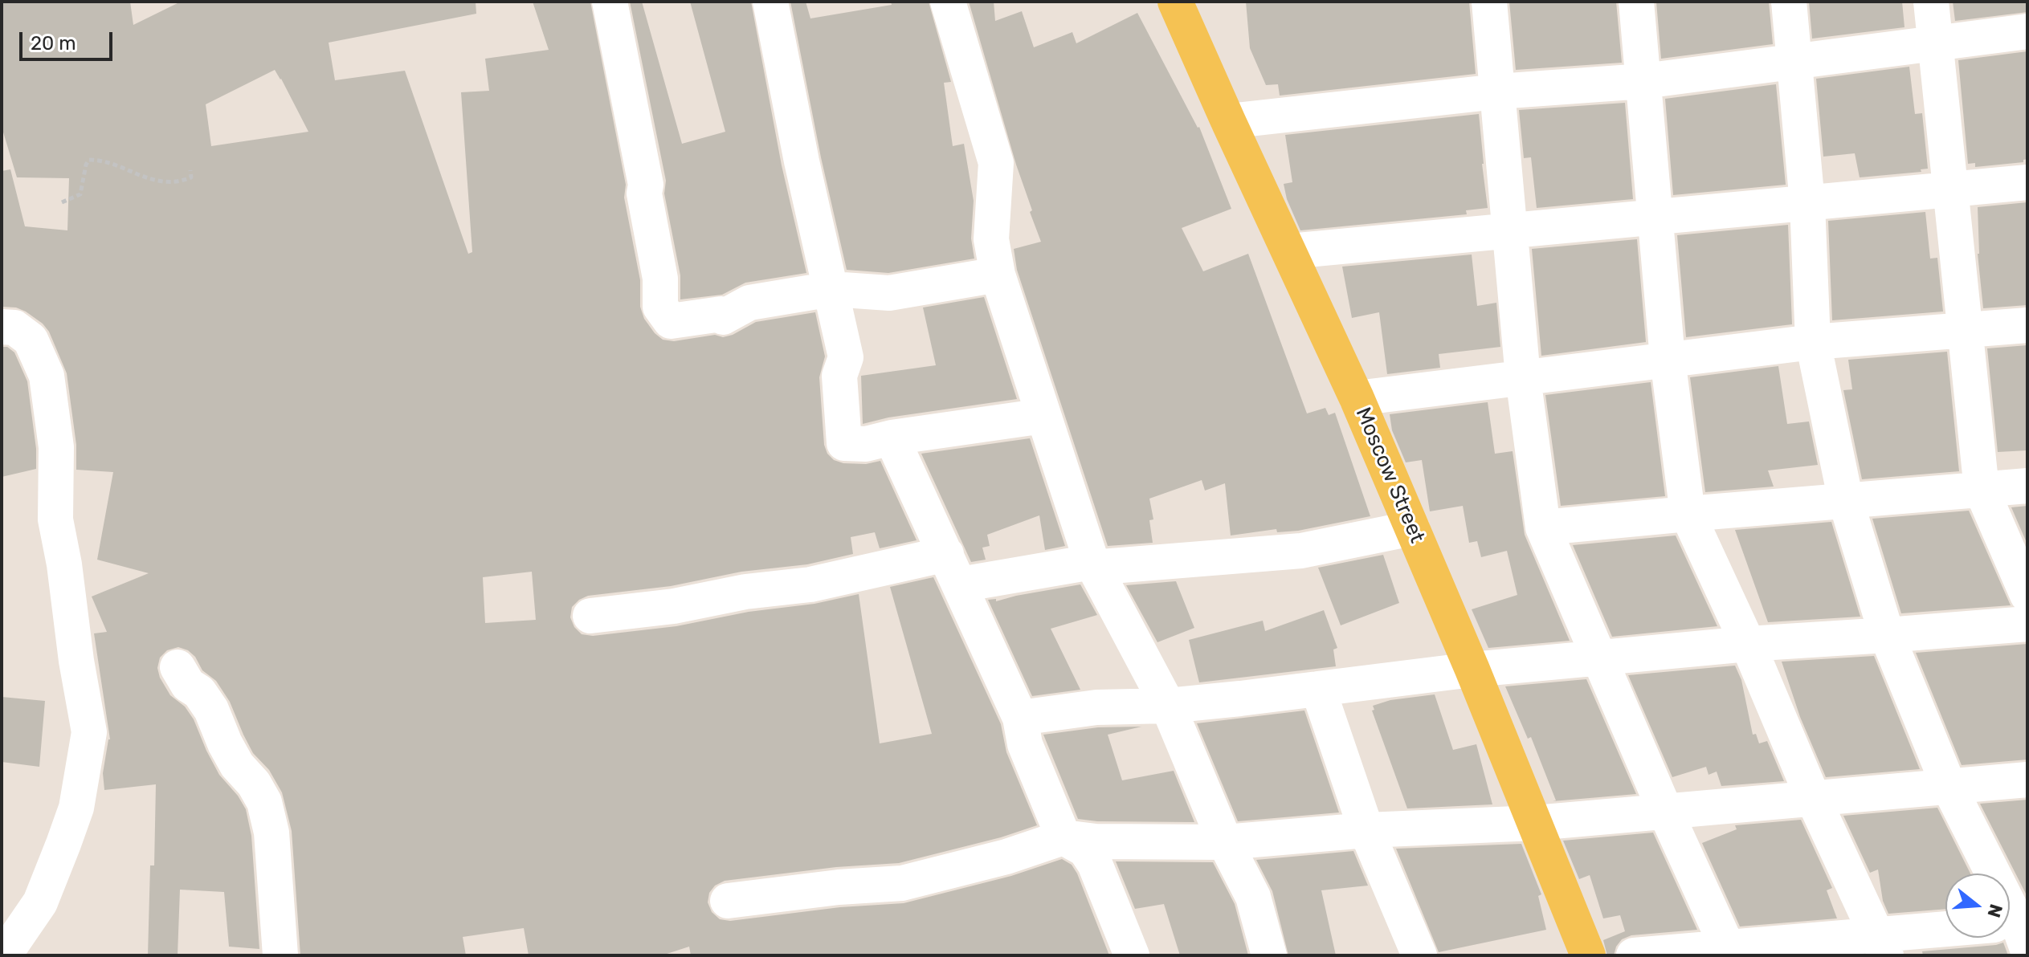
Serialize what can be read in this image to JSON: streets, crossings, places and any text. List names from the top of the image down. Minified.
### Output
{"streets":{"main road":["Moscow Street"]},"scale_bar":"20 m","north":"right"}
